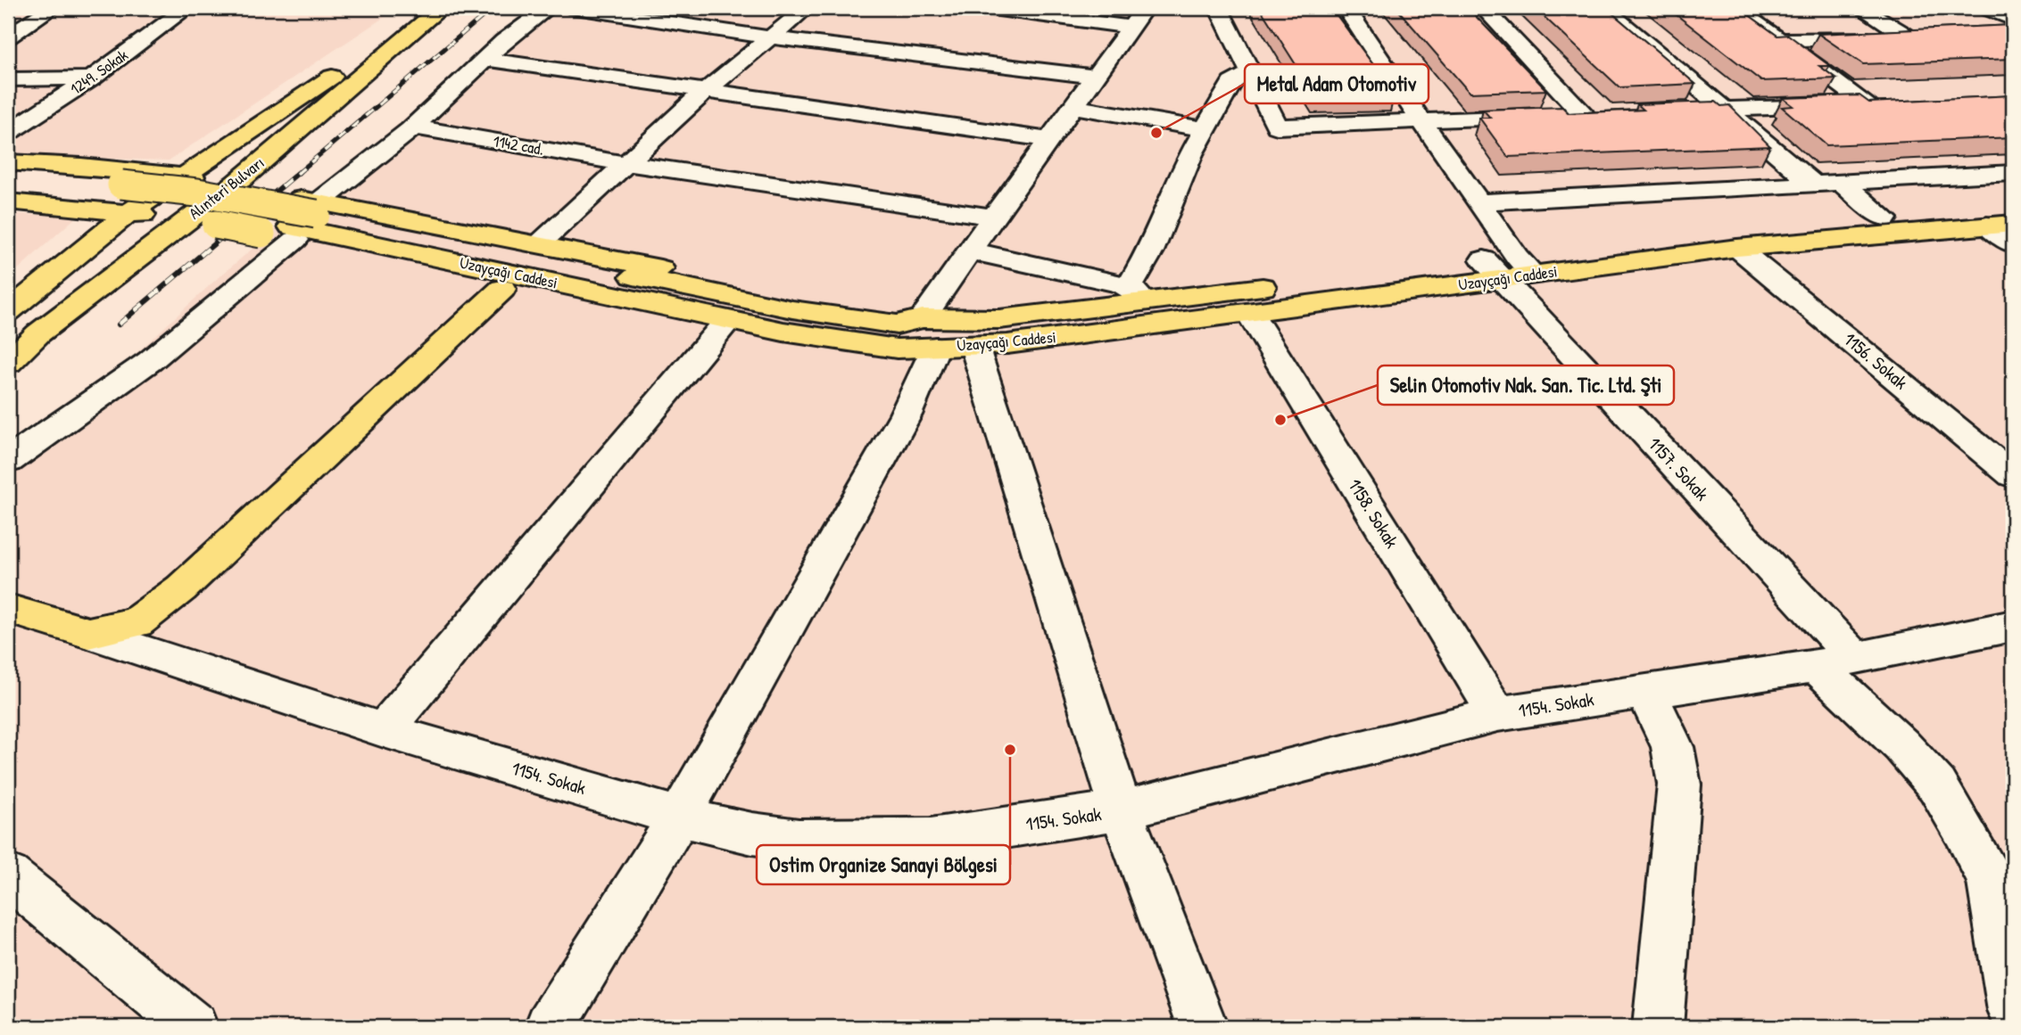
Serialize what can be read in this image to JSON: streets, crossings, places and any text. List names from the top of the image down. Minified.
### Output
{"streets":{"main road":["Alınteri Bulvarı","Uzayçağı Caddesi"],"street":["1249. Sokak","1142 cad.","1156. Sokak","1157. Sokak","1158. Sokak","1154. Sokak"]},"crossings":[["Uzayçağı Caddesi","1156. Sokak"],["Uzayçağı Caddesi","1157. Sokak"],["Uzayçağı Caddesi","1158. Sokak"],["Uzayçağı Caddesi","1154. Sokak"],["1157. Sokak","1154. Sokak"],["1158. Sokak","1154. Sokak"]],"places":["Metal Adam Otomotiv","Selin Otomotiv Nak. San. Tic. Ltd. Şti","Ostim Organize Sanayi Bölgesi"]}
